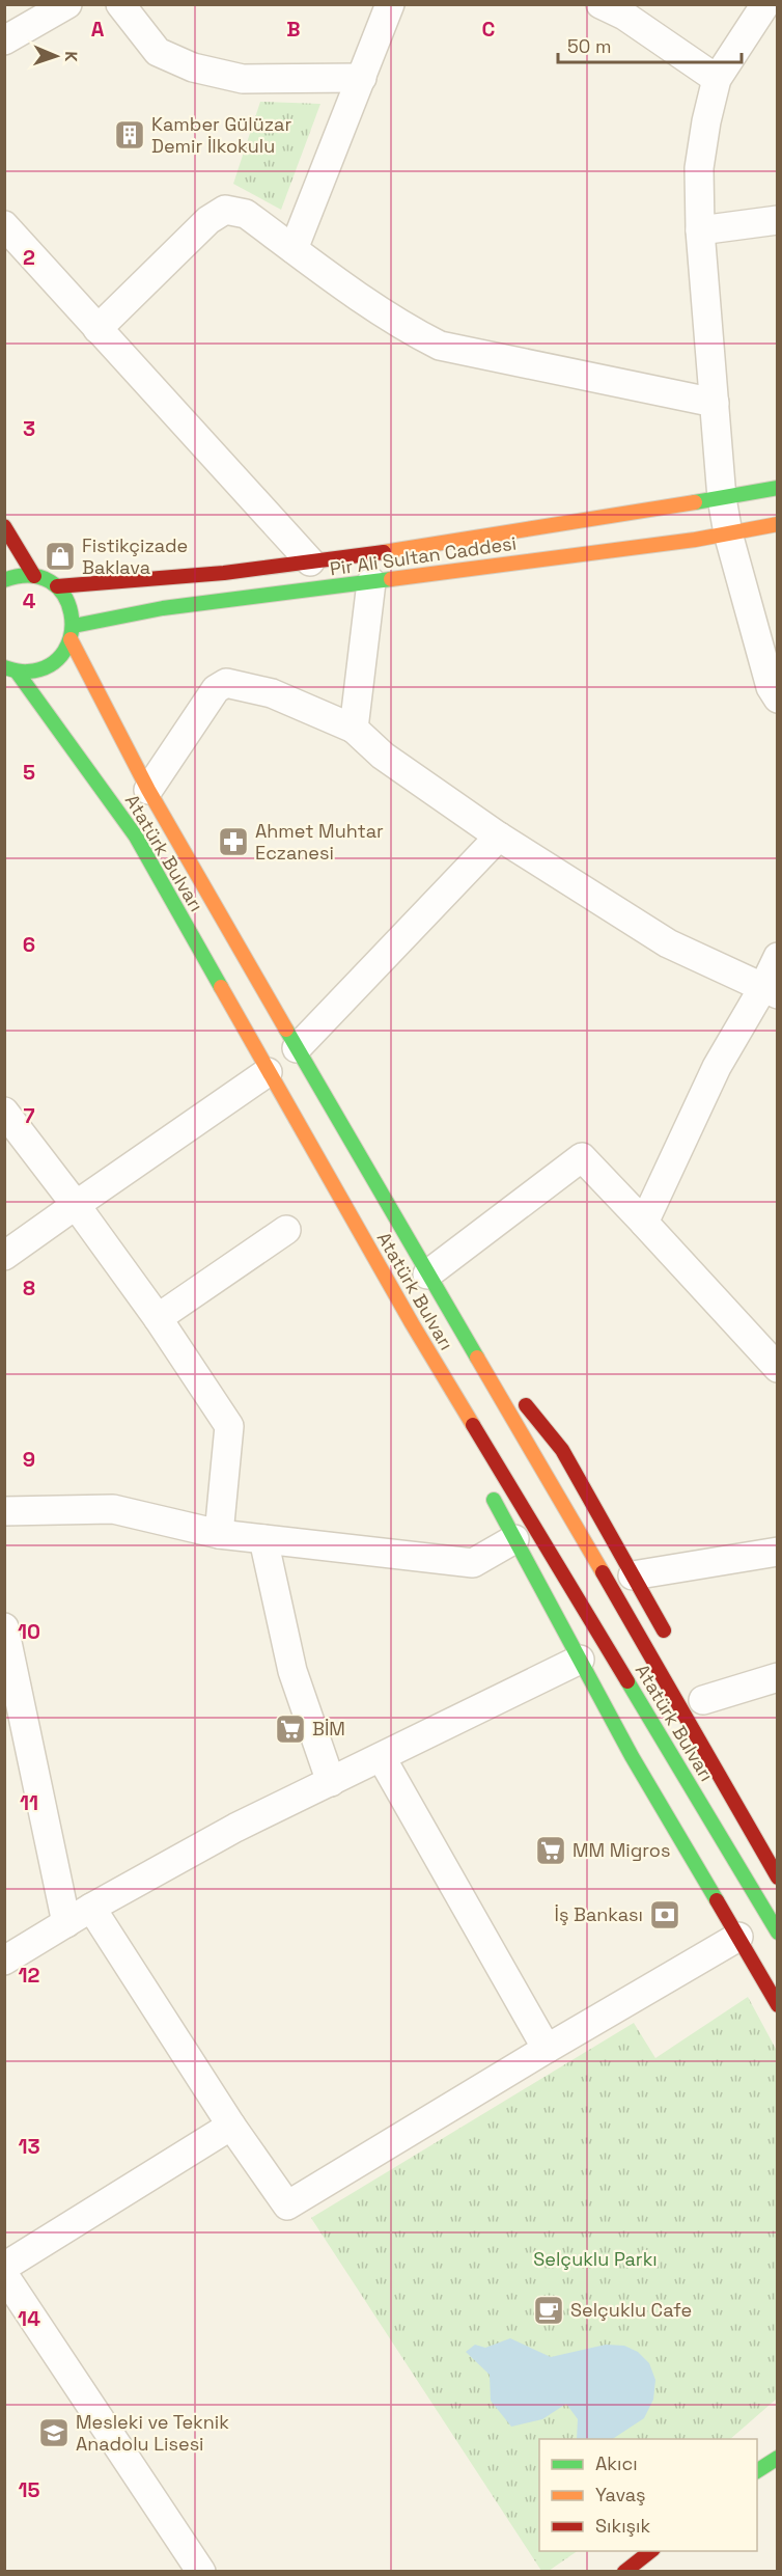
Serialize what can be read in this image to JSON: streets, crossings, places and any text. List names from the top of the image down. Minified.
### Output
{"streets":{"main road":["Pir Ali Sultan Caddesi","Atatürk Bulvarı"]},"crossings":[["Pir Ali Sultan Caddesi","Atatürk Bulvarı"]],"parks":["Selçuklu Parkı"],"places":{"building":["Kamber Gülüzar Demir İlkokulu"],"shop":["Fistikçizade Baklava"],"pharmacy":["Ahmet Muhtar Eczanesi"],"supermarket":["BİM","MM Migros"],"bank":["İş Bankası"],"cafe":["Selçuklu Cafe"],"school or university":["Mesleki ve Teknik Anadolu Lisesi"]},"legend":["Akıcı","Yavaş","Sıkışık"],"scale_bar":"50 m","north":"right","grid":{"columns":["A","B","C"],"rows":["2","3","4","5","6","7","8","9","10","11","12","13","14","15"]}}
